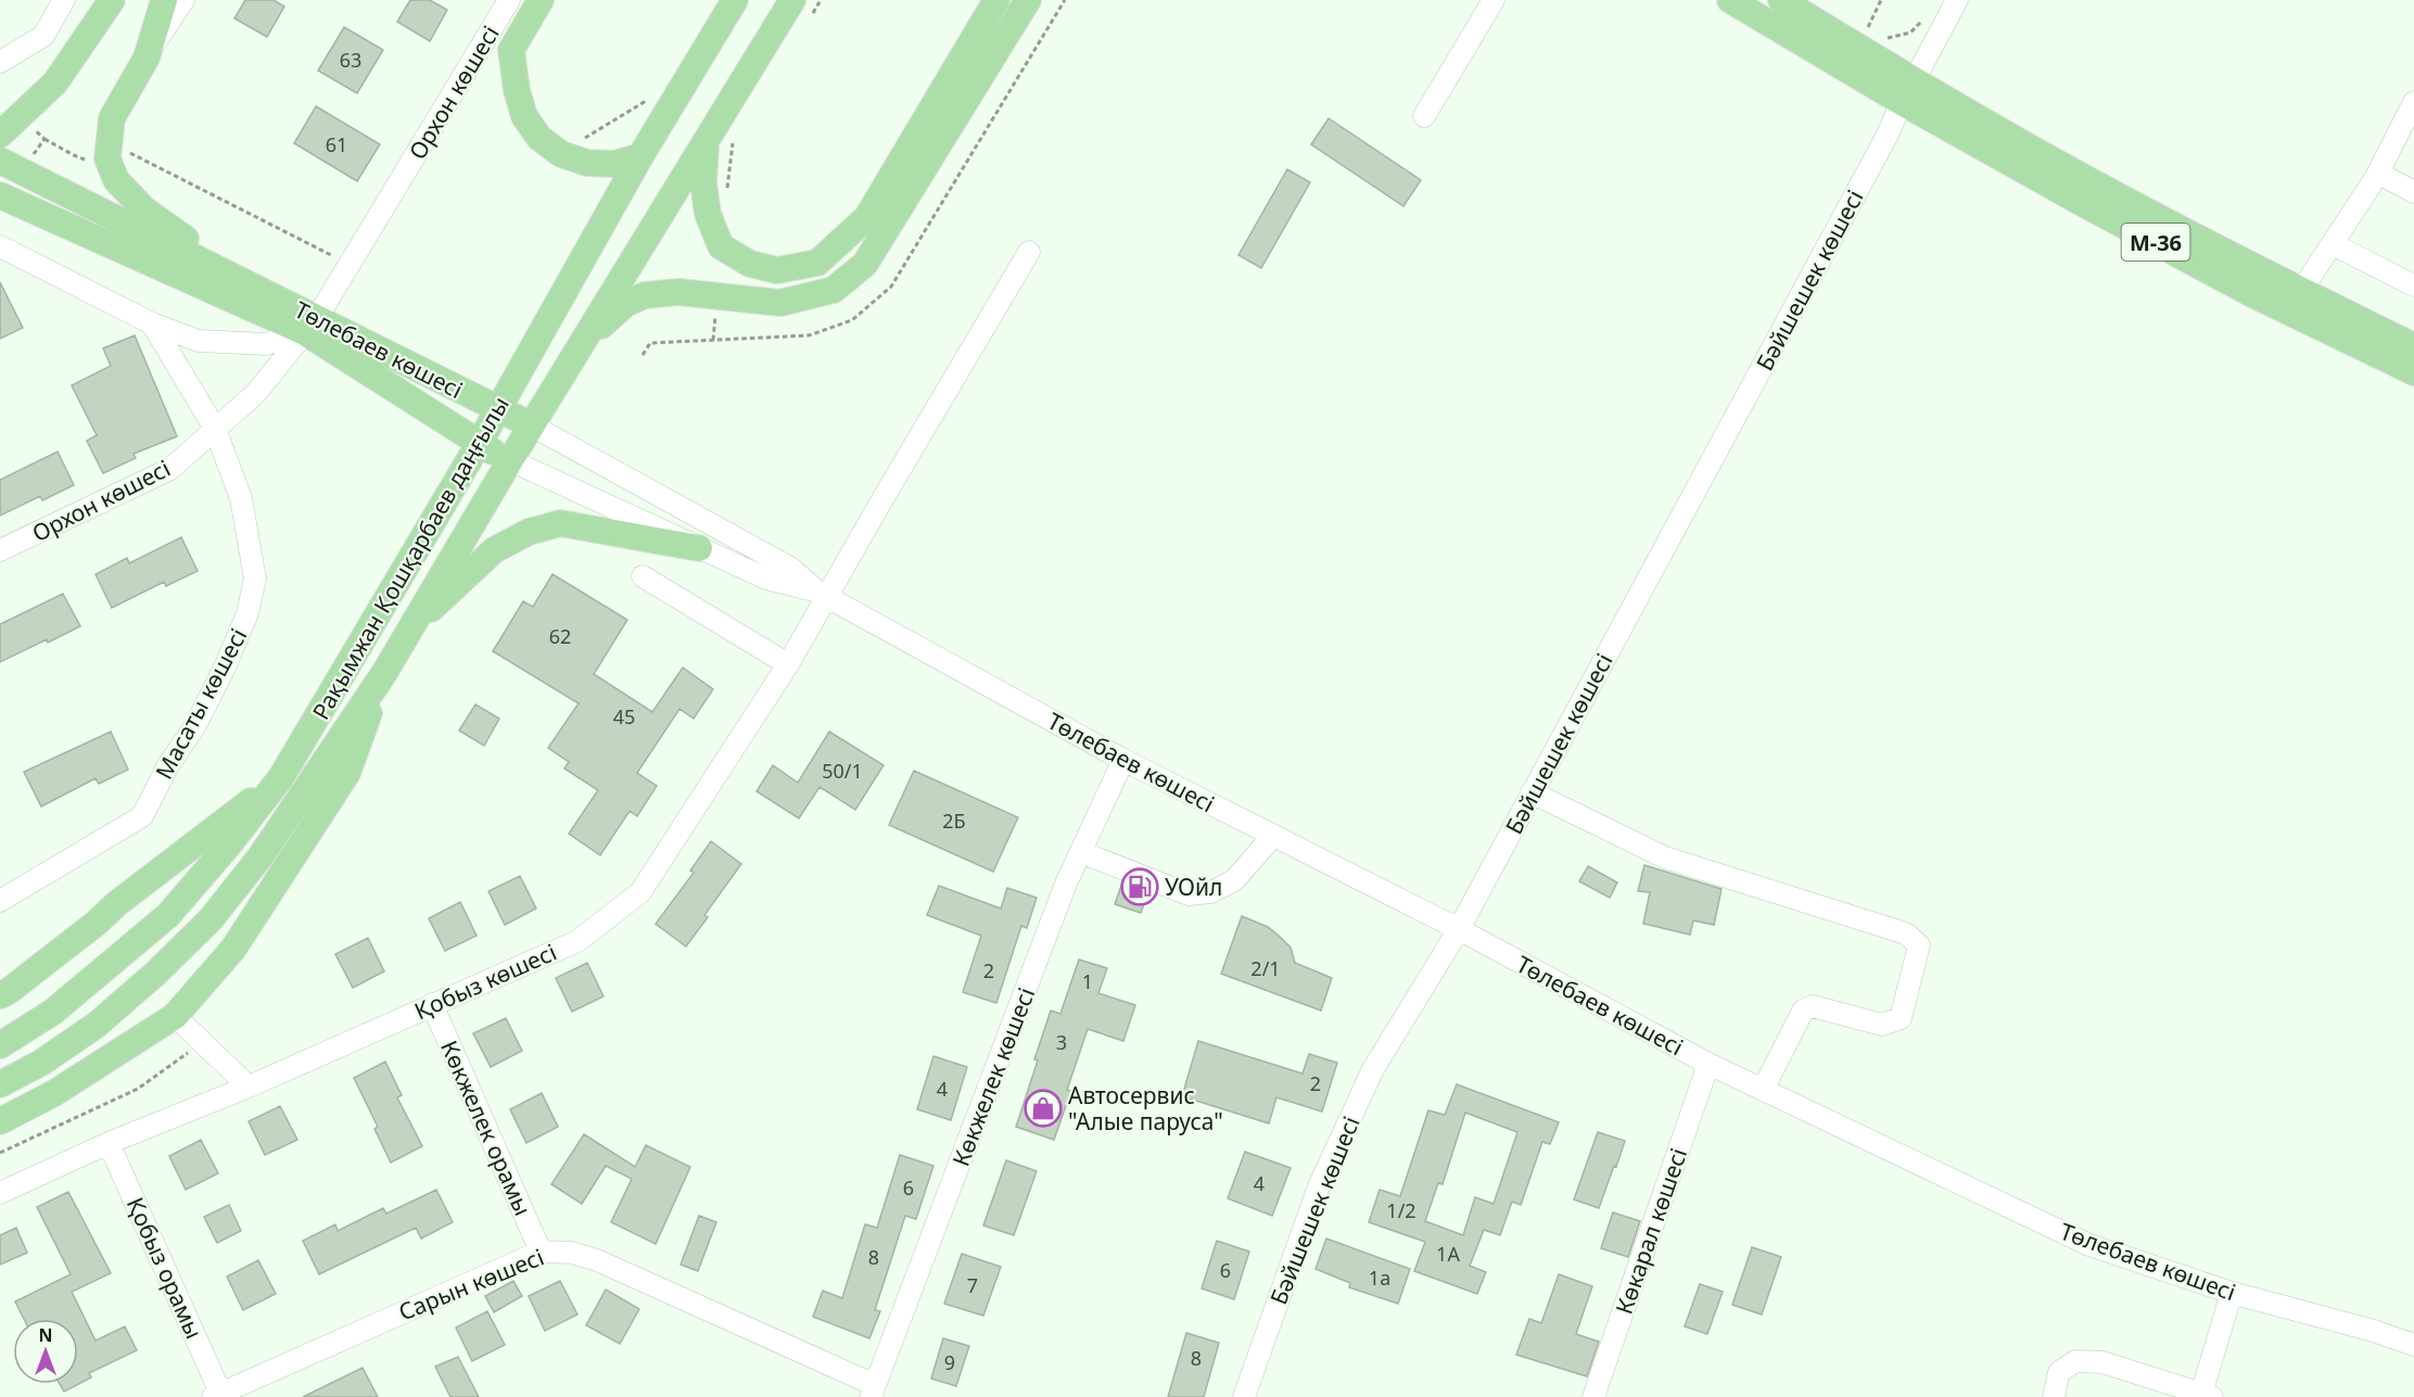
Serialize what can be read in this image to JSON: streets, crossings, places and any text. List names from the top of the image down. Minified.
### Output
{"streets":{"main road":["M-36","Төлебаев көшесі","Рақымжан Қошқарбаев даңғылы"],"street":["Орхон көшесі","Бәйшешек көшесі","Масаты көшесі","Қобыз көшесі","Көкжелек көшесі","Көкжелек орамы","Көкарал көшесі","Қобыз орамы","Сарын көшесі"]},"crossings":[["Орхон көшесі","Төлебаев көшесі"],["Орхон көшесі","Масаты көшесі"],["M-36","Бәйшешек көшесі"],["Бәйшешек көшесі","Төлебаев көшесі"],["Төлебаев көшесі","Рақымжан Қошқарбаев даңғылы"],["Төлебаев көшесі","Қобыз көшесі"],["Төлебаев көшесі","Көкжелек көшесі"],["Төлебаев көшесі","Көкарал көшесі"],["Қобыз көшесі","Көкжелек орамы"],["Қобыз көшесі","Қобыз орамы"],["Көкжелек көшесі","Сарын көшесі"],["Көкжелек орамы","Сарын көшесі"],["Қобыз орамы","Сарын көшесі"]],"places":{"fuel station":["УОйл"],"shop":["Автосервис \"Алые паруса\""]},"house_numbers":["63","61","62","45","50/1","2Б","2/1","2","1","3","2","4","4","6","1/2","1А","8","6","1а","7","8","9"],"north":"top"}
